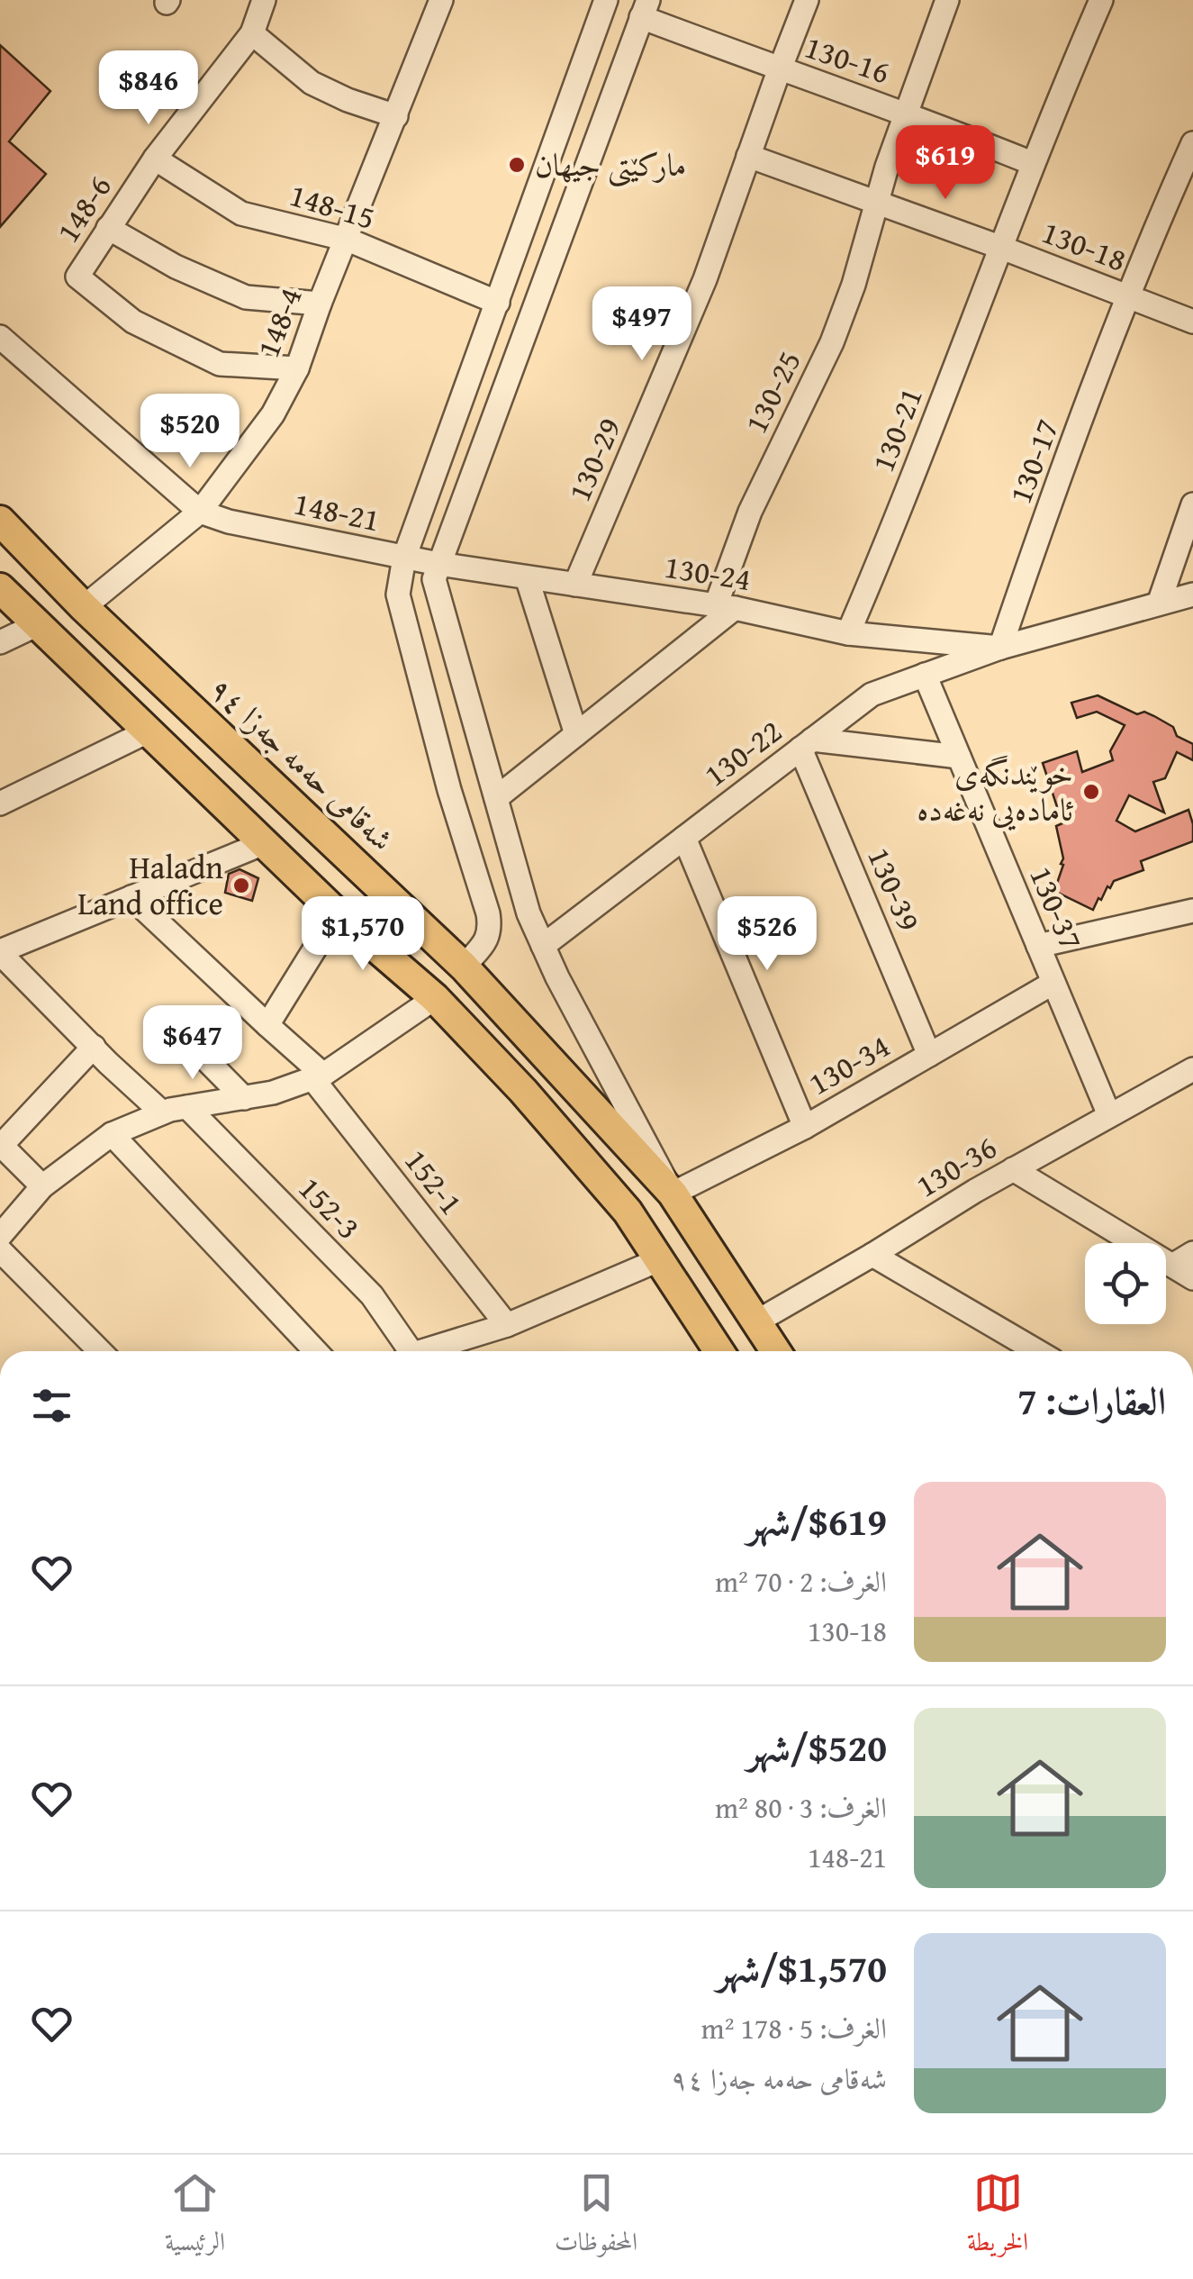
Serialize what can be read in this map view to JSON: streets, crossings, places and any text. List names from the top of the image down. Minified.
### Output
{"streets":{"main road":["شەقامی حەمە جەزا ٩٤"],"street":["130-16","148-15","148-6","130-18","148-4","130-25","130-21","130-29","130-17","148-21","130-24","130-22","130-39","130-37","130-34","130-36","152-1","152-3"]},"crossings":[["130-16","130-25"],["130-16","130-21"],["130-16","130-29"],["148-15","148-6"],["148-15","148-4"],["148-6","148-4"],["130-18","130-25"],["130-18","130-21"],["130-18","130-29"],["130-18","130-17"],["148-4","148-21"],["148-4","شەقامی حەمە جەزا ٩٤"],["130-25","130-24"],["130-21","130-24"],["130-29","130-24"],["130-17","130-24"],["130-17","130-22"],["148-21","130-24"],["130-24","130-22"],["130-22","130-39"],["130-22","130-37"],["شەقامی حەمە جەزا ٩٤","130-34"],["شەقامی حەمە جەزا ٩٤","130-36"],["130-39","130-34"],["130-37","130-34"],["130-37","130-36"]],"places":["ماركێتی جیھان","خوێندنگەی ئامادەیی نەغەدە","Haladn Land office"],"page":{"price":["$846","$619","$497","$520","$1,570","$526","$647"],"heading":"العقارات: 7","list":[{"name":"$619/شهر","note":"الغرف: 2 · 70 m² · 130-18"},{"name":"$520/شهر","note":"الغرف: 3 · 80 m² · 148-21"},{"name":"$1,570/شهر","note":"الغرف: 5 · 178 m² · شەقامی حەمە جەزا ٩٤"}],"tabs":["الخريطة","المحفوظات","الرئيسية"]}}
